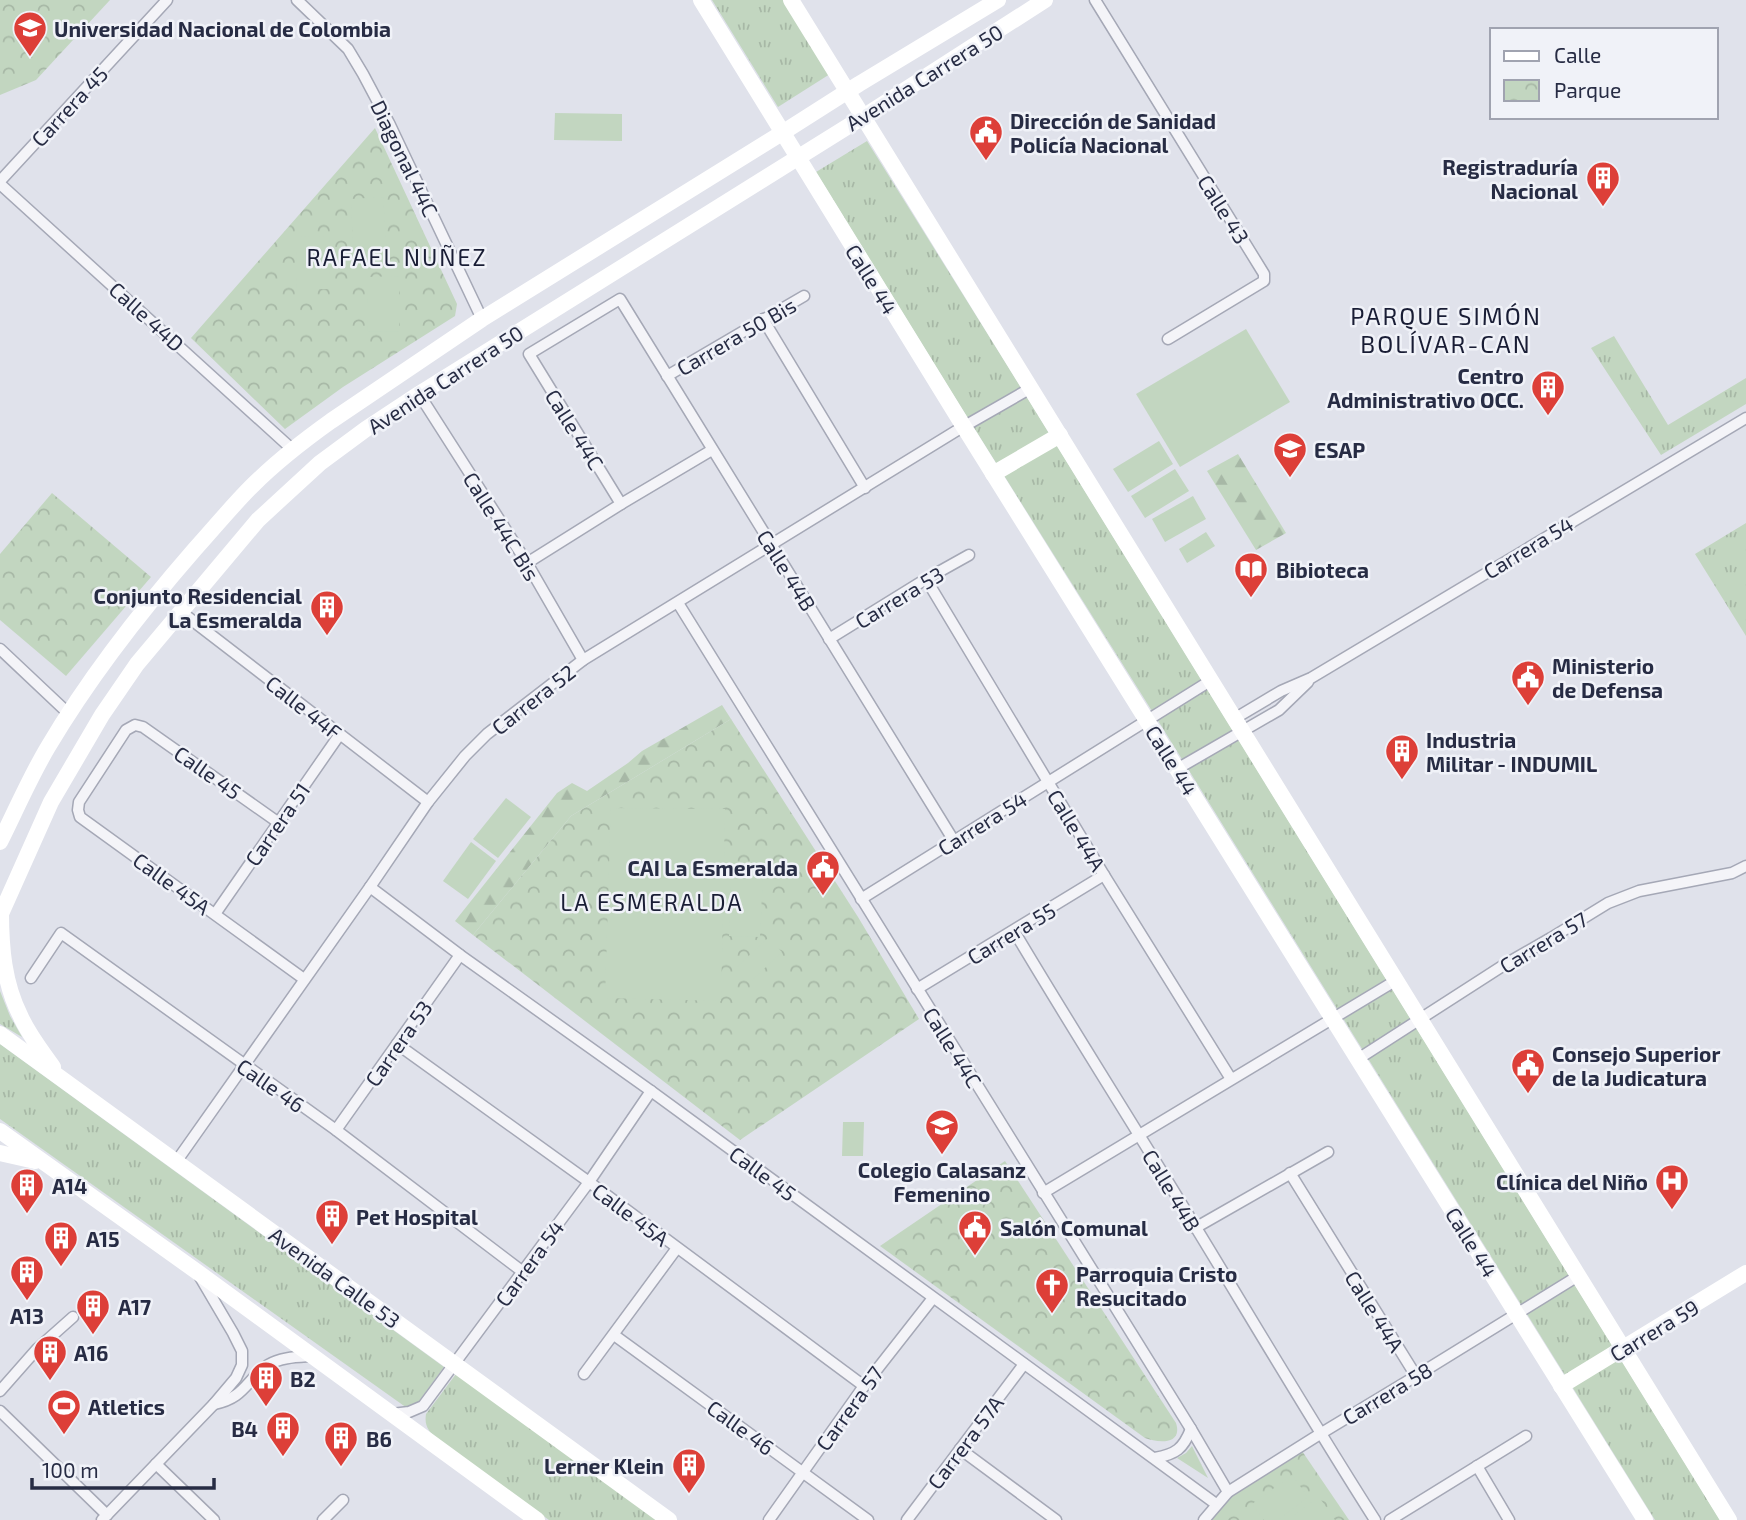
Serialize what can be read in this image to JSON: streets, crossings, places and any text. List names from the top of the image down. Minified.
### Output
{"streets":{"main road":["Avenida Carrera 50","Calle 44","Avenida Calle 53","Carrera 59"],"street":["Carrera 45","Diagonal 44C","Calle 43","Calle 44D","Carrera 50 Bis","Calle 44C","Calle 44C Bis","Carrera 54","Calle 44B","Carrera 53","Carrera 52","Calle 44F","Calle 45","Carrera 51","Calle 44A","Calle 45A","Carrera 55","Carrera 57","Calle 46","Carrera 58","Carrera 57A"]},"crossings":[["Avenida Carrera 50","Diagonal 44C"],["Avenida Carrera 50","Calle 44"],["Avenida Carrera 50","Calle 44D"],["Avenida Carrera 50","Calle 44C"],["Avenida Carrera 50","Calle 44C Bis"],["Avenida Carrera 50","Calle 44B"],["Avenida Carrera 50","Calle 44F"],["Carrera 45","Calle 44D"],["Calle 44","Carrera 54"],["Calle 44","Carrera 52"],["Calle 44","Carrera 57"],["Calle 44","Carrera 59"],["Calle 44","Carrera 58"],["Carrera 50 Bis","Calle 44B"],["Calle 44C","Carrera 54"],["Calle 44C","Carrera 52"],["Calle 44C","Carrera 55"],["Calle 44C","Carrera 58"],["Calle 44C Bis","Carrera 52"],["Carrera 54","Calle 44B"],["Carrera 54","Calle 45"],["Carrera 54","Calle 44A"],["Carrera 54","Calle 45A"],["Carrera 54","Calle 46"],["Carrera 54","Avenida Calle 53"],["Calle 44B","Carrera 53"],["Calle 44B","Carrera 52"],["Calle 44B","Carrera 55"],["Calle 44B","Carrera 58"],["Carrera 53","Calle 45"],["Carrera 53","Calle 44A"],["Carrera 53","Calle 45A"],["Carrera 53","Calle 46"],["Carrera 52","Calle 44F"],["Carrera 52","Calle 45"],["Carrera 52","Calle 45A"],["Carrera 52","Calle 46"],["Carrera 52","Avenida Calle 53"],["Calle 44F","Carrera 51"],["Calle 45","Carrera 51"],["Calle 45","Calle 45A"],["Calle 45","Carrera 57"],["Calle 45","Carrera 58"],["Calle 45","Carrera 57A"],["Carrera 51","Calle 45A"],["Calle 44A","Carrera 55"],["Calle 44A","Carrera 58"],["Calle 45A","Carrera 57"],["Carrera 57","Calle 46"]],"districts":["RAFAEL NUÑEZ","PARQUE SIMÓN BOLÍVAR-CAN","LA ESMERALDA"],"places":{"school or university":["Universidad Nacional de Colombia","ESAP","Colegio Calasanz Femenino"],"public building":["Dirección de Sanidad Policía Nacional","Ministerio de Defensa","CAI La Esmeralda","Consejo Superior de la Judicatura","Salón Comunal"],"building":["Registraduría Nacional","Centro Administrativo OCC.","Conjunto Residencial La Esmeralda","Industria Militar - INDUMIL","A14","Pet Hospital","A15","A13","A17","A16","B2","B4","B6","Lerner Klein"],"library":["Bibioteca"],"hospital":["Clínica del Niño"],"church":["Parroquia Cristo Resucitado"],"sports":["Atletics"]},"legend":["Calle","Parque"],"scale_bar":"100 m"}
